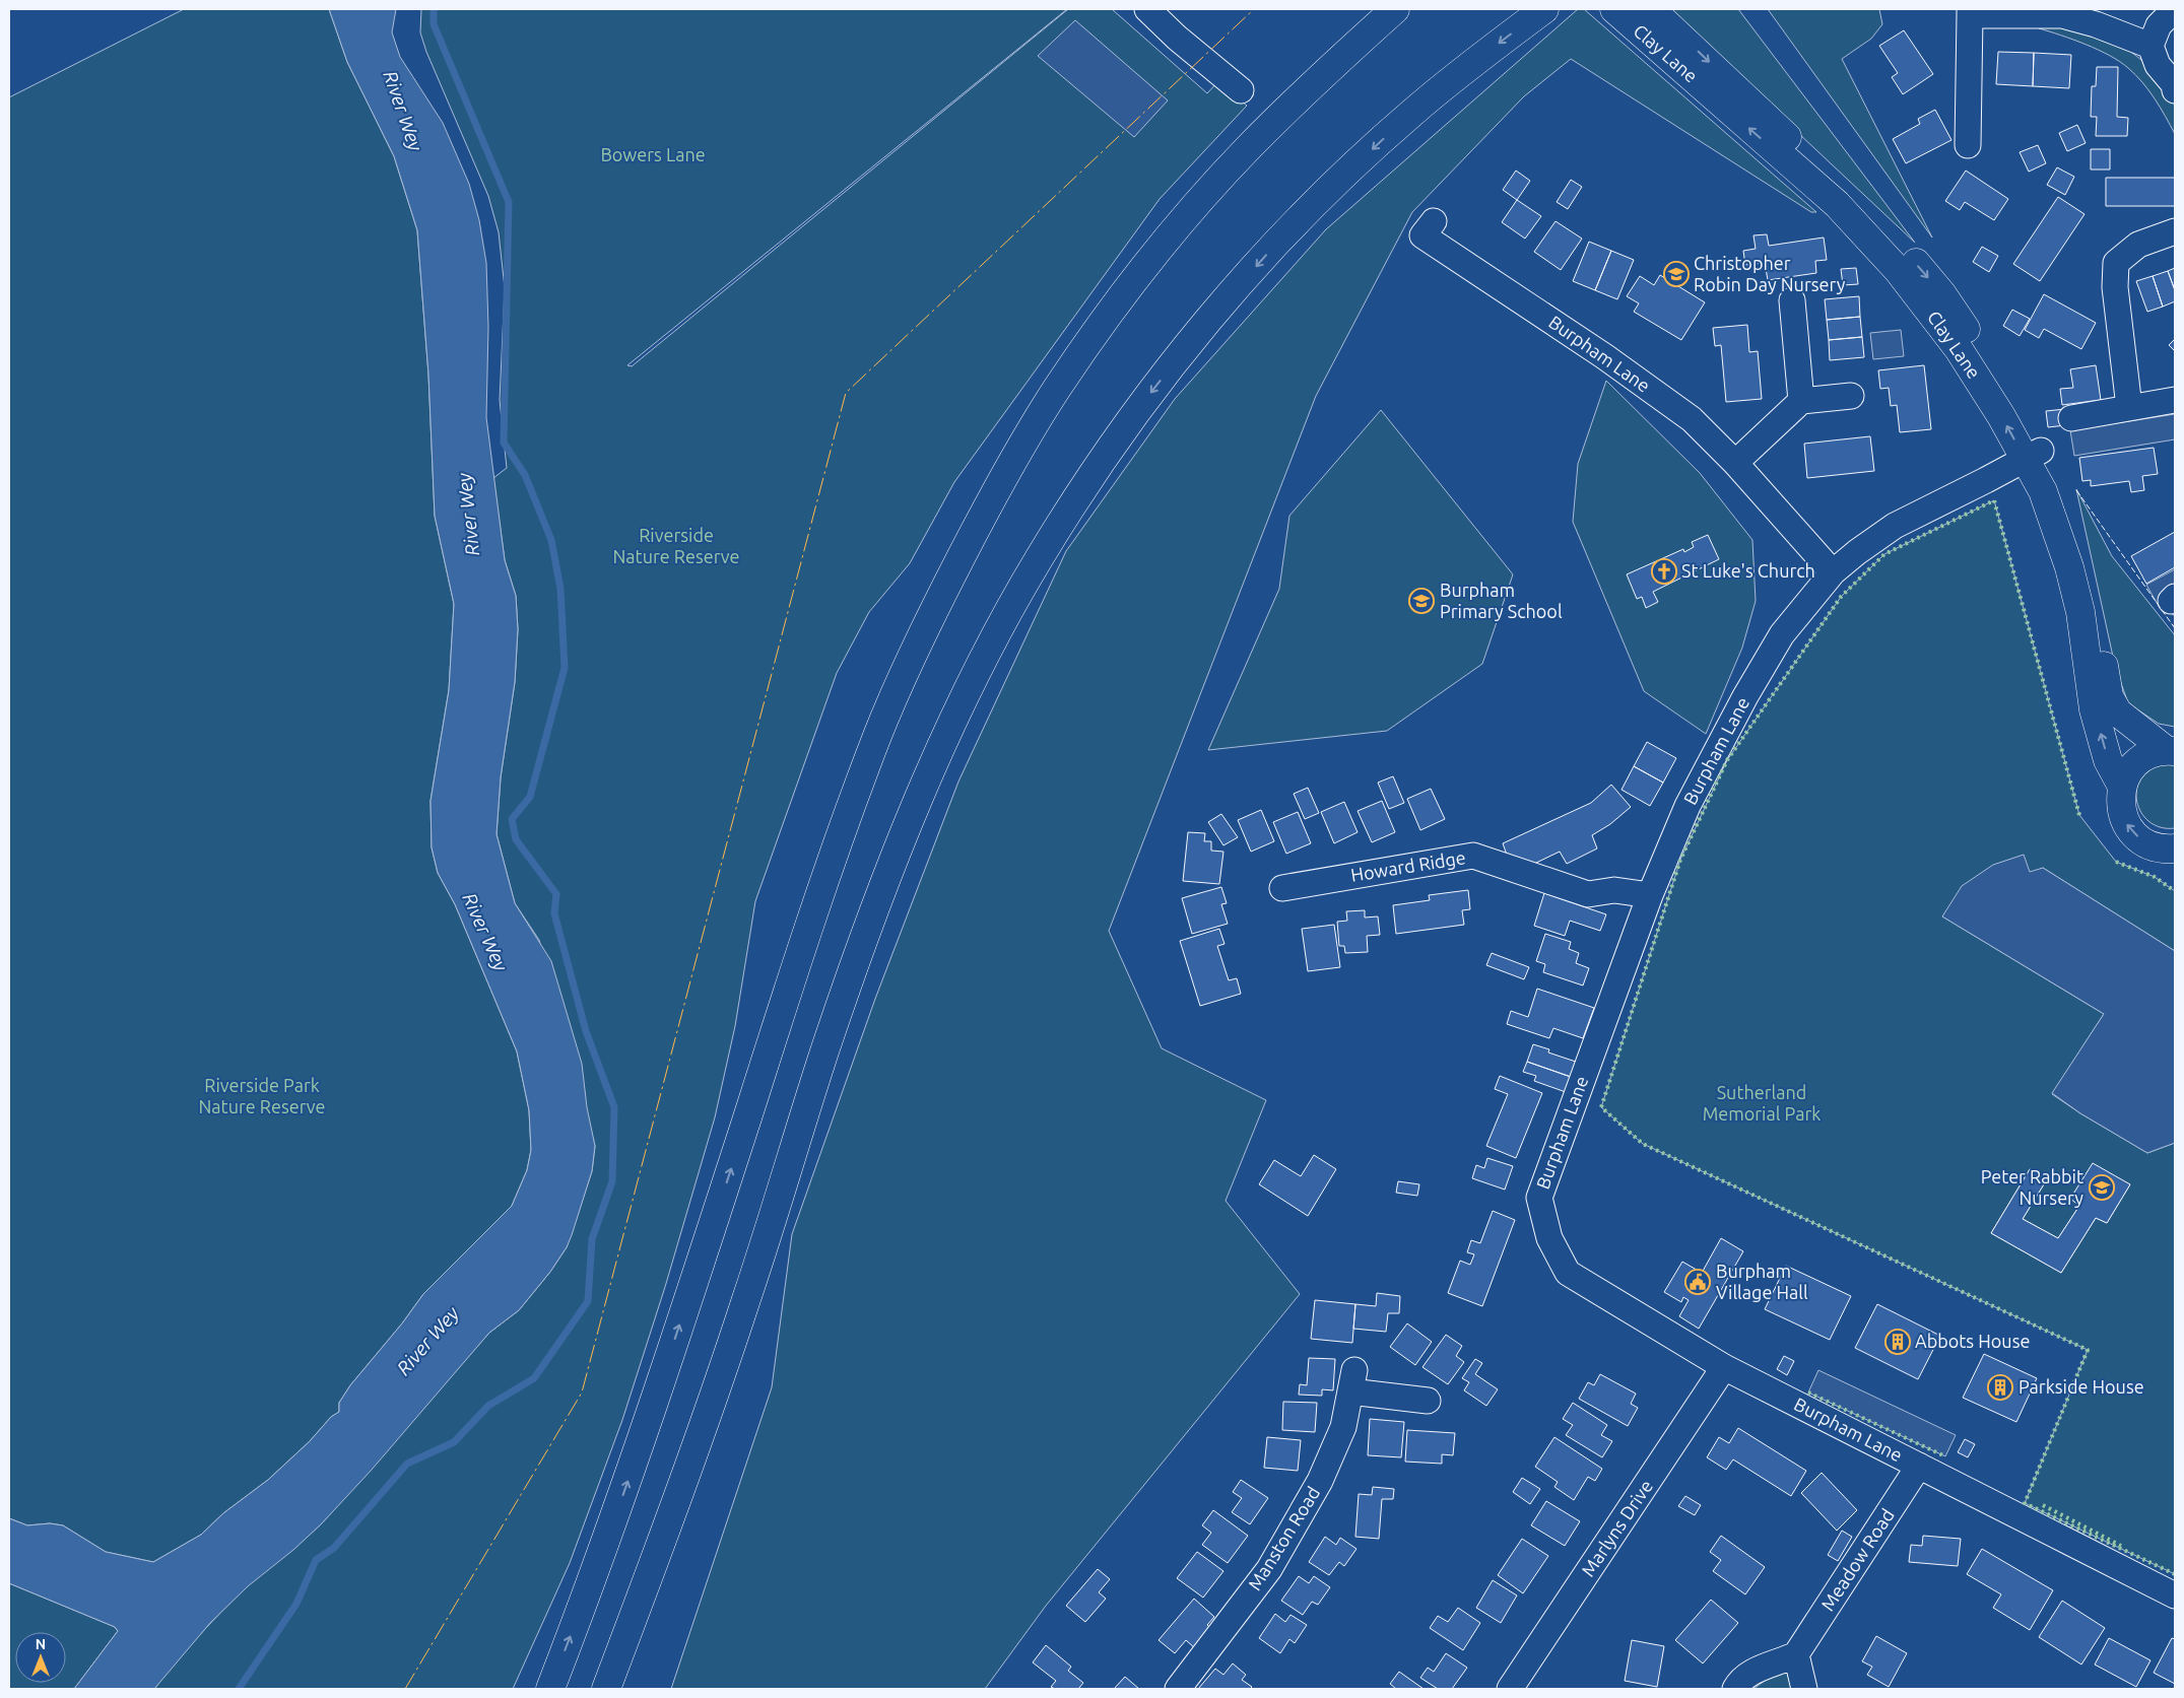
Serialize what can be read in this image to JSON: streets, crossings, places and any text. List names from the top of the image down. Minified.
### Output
{"streets":{"main road":["Clay Lane"],"street":["Burpham Lane","Howard Ridge","Marlyns Drive","Manston Road","Meadow Road"]},"crossings":[["Clay Lane","Burpham Lane"],["Burpham Lane","Howard Ridge"],["Burpham Lane","Marlyns Drive"],["Burpham Lane","Meadow Road"]],"water":["River Wey"],"parks":["Bowers Lane","Riverside Nature Reserve","Riverside Park Nature Reserve","Sutherland Memorial Park"],"places":{"school or university":["Christopher Robin Day Nursery","Burpham Primary School","Peter Rabbit Nursery"],"church":["St Luke's Church"],"public building":["Burpham Village Hall"],"building":["Abbots House","Parkside House"]},"north":"top"}
